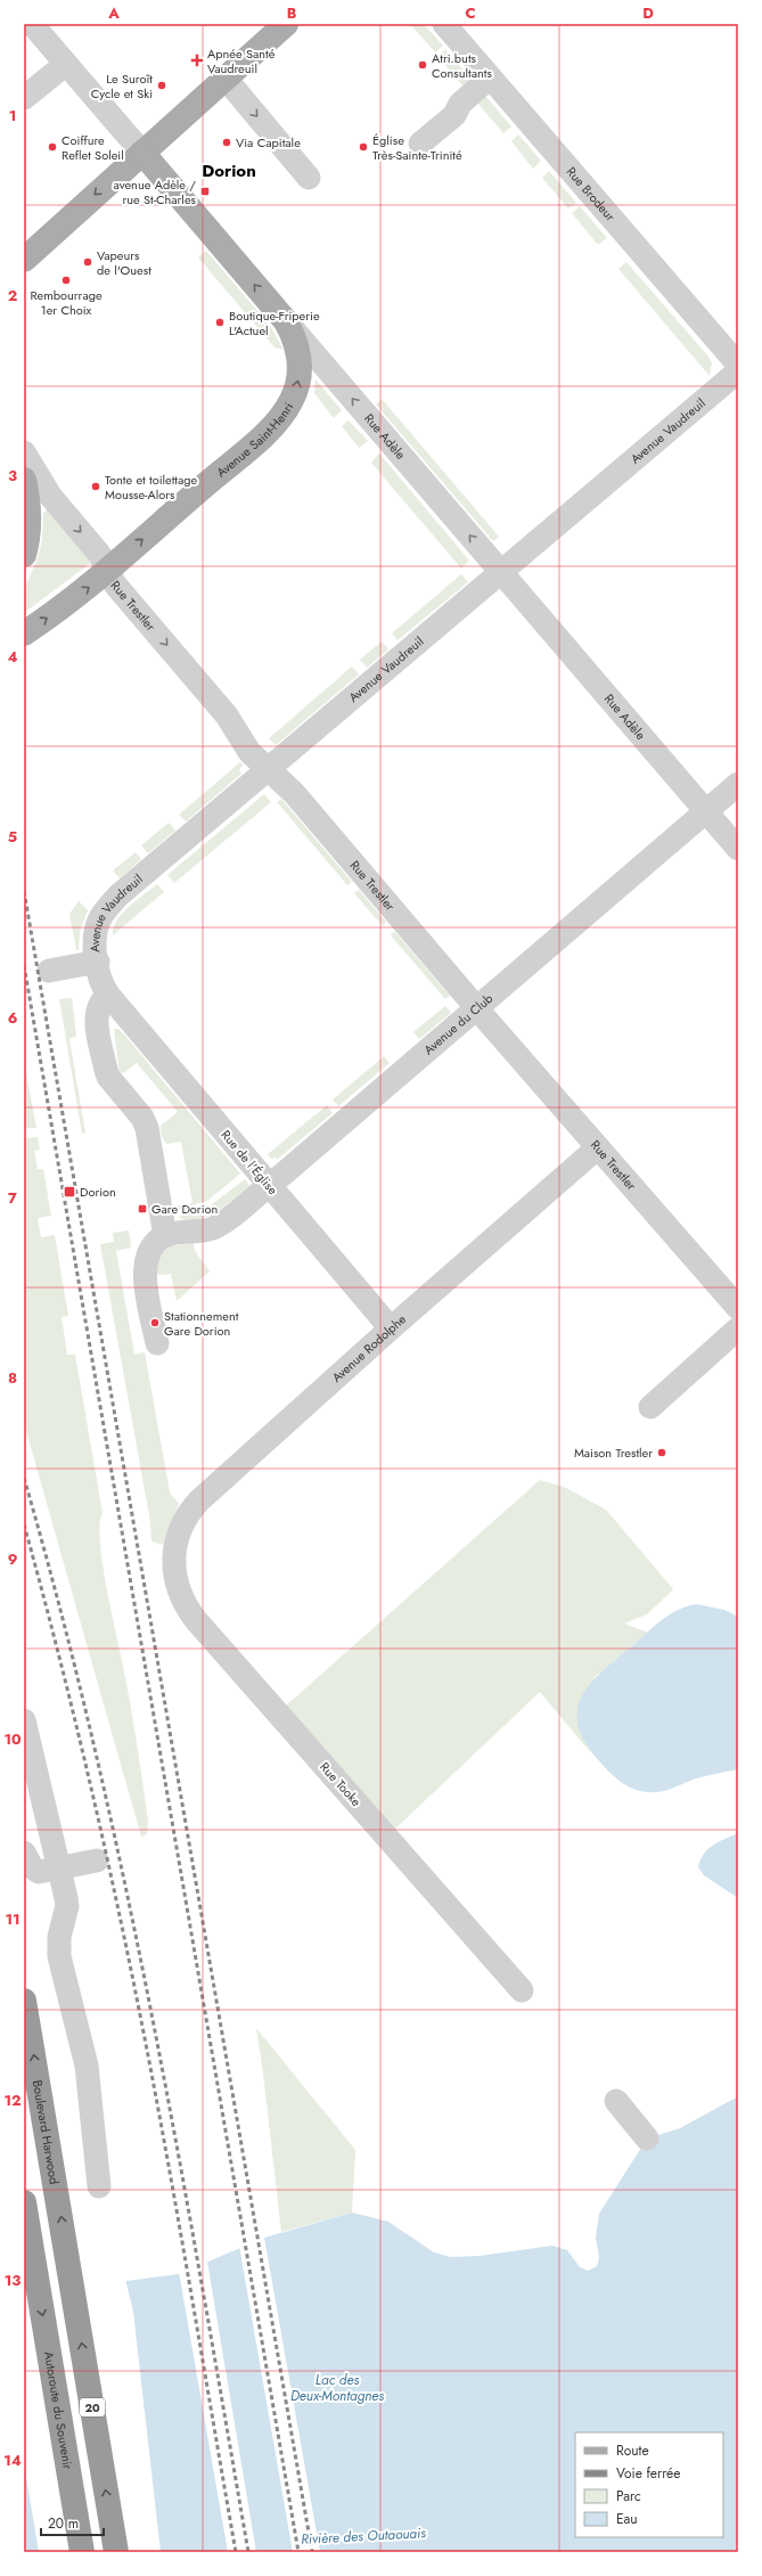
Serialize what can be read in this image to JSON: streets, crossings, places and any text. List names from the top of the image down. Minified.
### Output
{"streets":{"highway":["Boulevard Harwood","20","Autoroute du Souvenir"],"main road":["Rue Adèle","Avenue Saint-Henri"],"street":["Rue Brodeur","Avenue Vaudreuil","Rue Trestler","Avenue du Club","Rue de l'Église","Avenue Rodolphe","Rue Tooke"]},"crossings":[["Avenue Vaudreuil","Rue Adèle"],["Avenue Vaudreuil","Rue Trestler"],["Avenue Vaudreuil","Rue de l'Église"],["Rue Adèle","Avenue Saint-Henri"],["Rue Adèle","Avenue du Club"],["Avenue Saint-Henri","Rue Trestler"],["Rue Trestler","Avenue du Club"],["Rue Trestler","Avenue Rodolphe"],["Avenue du Club","Rue de l'Église"],["Rue de l'Église","Avenue Rodolphe"],["Avenue Rodolphe","Rue Tooke"]],"one_way":["Rue Adèle","Avenue Saint-Henri","Rue Trestler","Boulevard Harwood","Autoroute du Souvenir"],"districts":["Dorion"],"water":["Lac des Deux-Montagnes","Rivière des Outaouais"],"places":{"health":["Apnée Santé Vaudreuil"],"other":["Atri.buts Consultants","Le Suroît Cycle et Ski","Via Capitale","Coiffure Reflet Soleil","Église Très-Sainte-Trinité","Vapeurs de l'Ouest","Rembourrage 1er Choix","Boutique-Friperie L'Actuel","Tonte et toilettage Mousse-Alors","Stationnement Gare Dorion","Maison Trestler"],"transit":["avenue Adèle / rue St-Charles","Dorion","Gare Dorion"]},"legend":["Route","Voie ferrée","Parc","Eau"],"scale_bar":"20 m","grid":{"columns":["A","B","C","D"],"rows":["1","2","3","4","5","6","7","8","9","10","11","12","13","14"]}}
